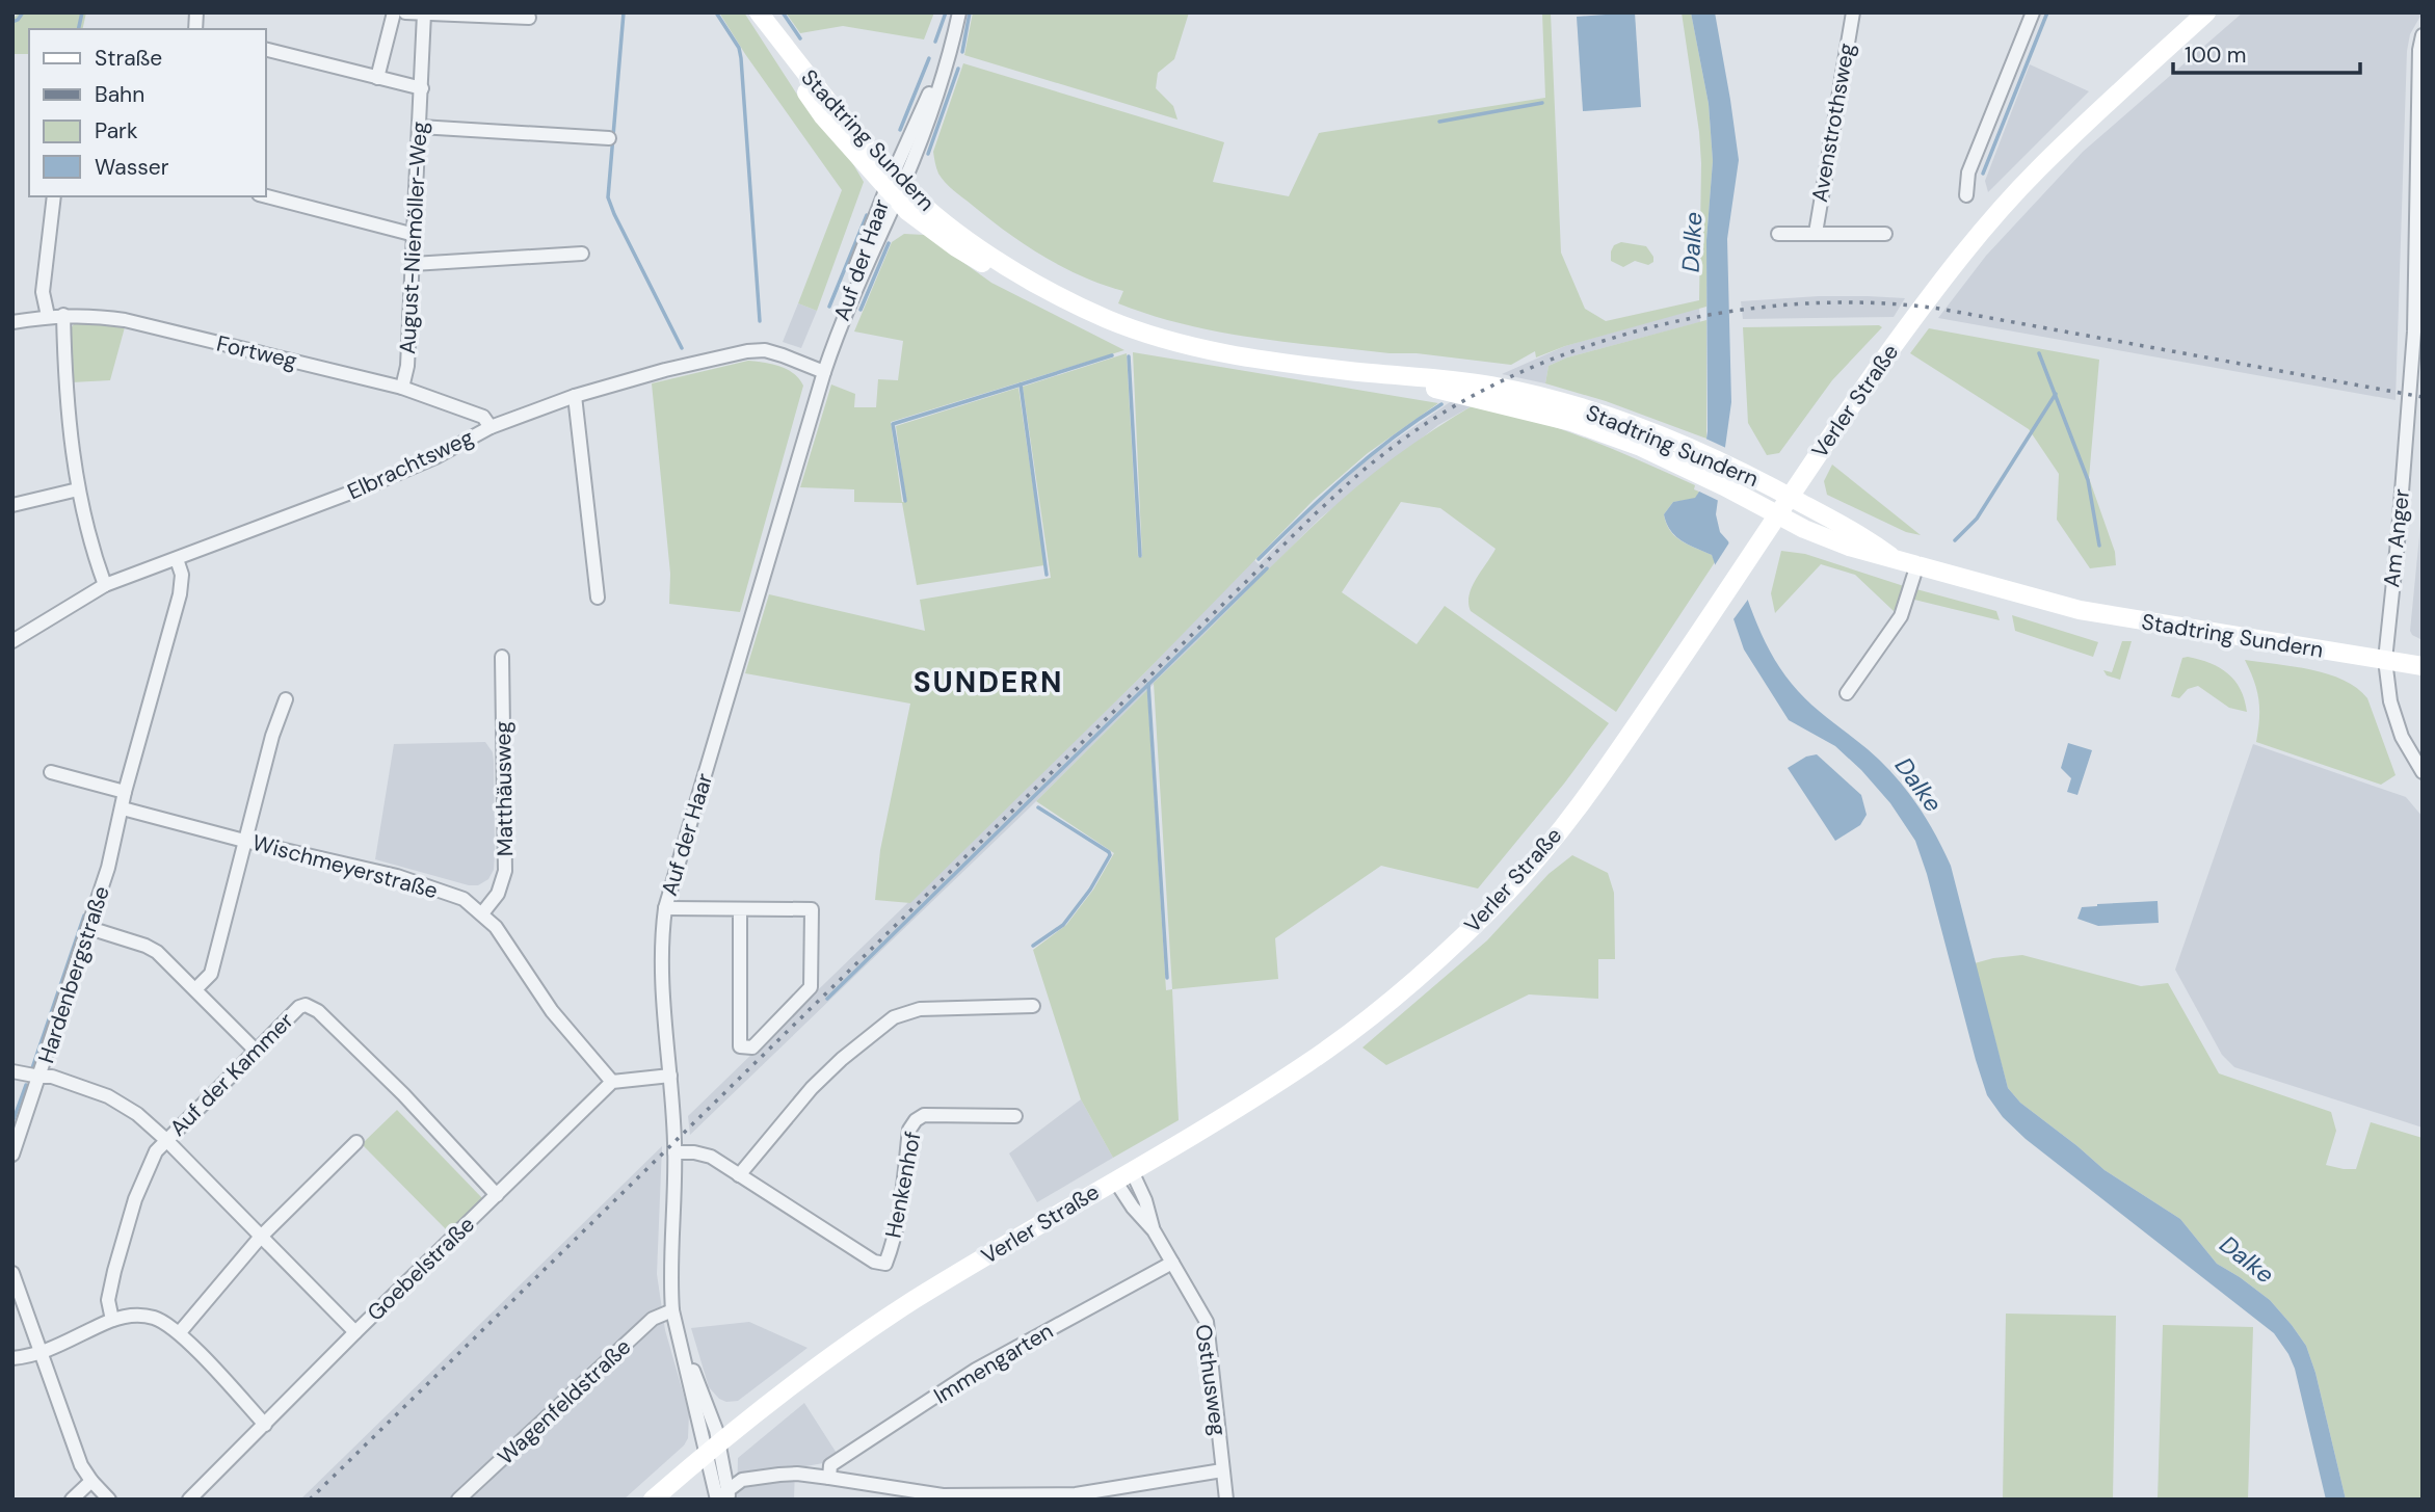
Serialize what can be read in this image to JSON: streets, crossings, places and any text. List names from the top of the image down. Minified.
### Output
{"streets":{"main road":["Stadtring Sundern","Verler Straße"],"street":["Avenstrothsweg","August-Niemöller-Weg","Auf der Haar","Fortweg","Elbrachtsweg","Am Anger","Matthäusweg","Wischmeyerstraße","Hardenbergstraße","Auf der Kammer","Henkenhof","Goebelstraße","Immengarten","Osthusweg","Wagenfeldstraße"]},"crossings":[["Stadtring Sundern","Auf der Haar"],["Stadtring Sundern","Verler Straße"],["Stadtring Sundern","Am Anger"],["August-Niemöller-Weg","Fortweg"],["Auf der Haar","Verler Straße"],["Auf der Haar","Elbrachtsweg"],["Auf der Haar","Wagenfeldstraße"],["Fortweg","Elbrachtsweg"],["Verler Straße","Osthusweg"],["Elbrachtsweg","Hardenbergstraße"],["Matthäusweg","Wischmeyerstraße"],["Wischmeyerstraße","Hardenbergstraße"],["Wischmeyerstraße","Goebelstraße"],["Auf der Kammer","Goebelstraße"],["Immengarten","Osthusweg"]],"districts":["SUNDERN"],"water":["Dalke"],"legend":["Straße","Bahn","Park","Wasser"],"scale_bar":"100 m"}
